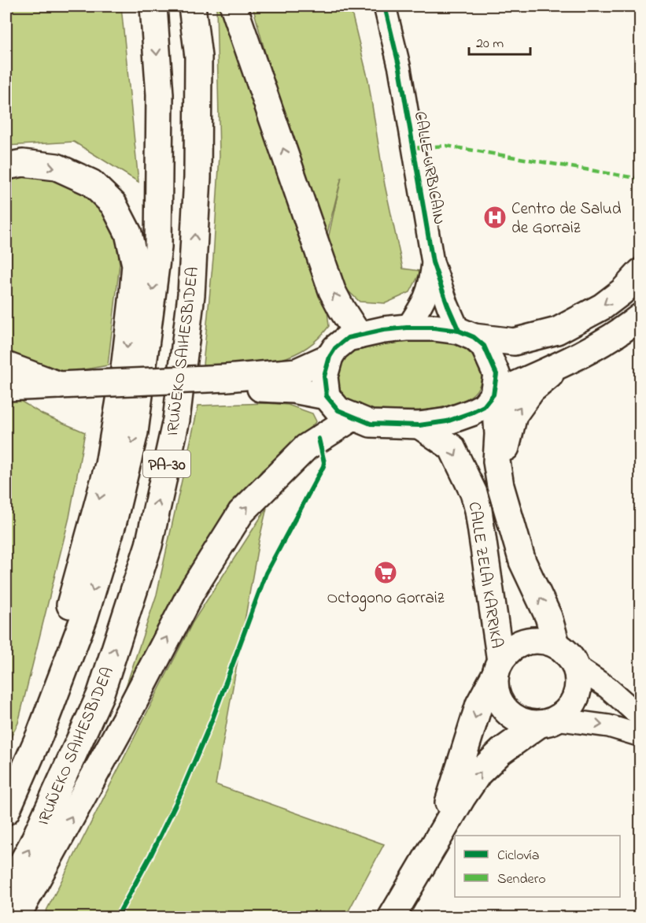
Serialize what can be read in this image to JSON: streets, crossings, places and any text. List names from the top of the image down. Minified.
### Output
{"streets":{"main road":["IRUÑEKO SAIHESBIDEA","PA-30","CALLE ZELAI KARRIKA"],"street":["CALLE URBICAIN"]},"crossings":[["CALLE URBICAIN","CALLE ZELAI KARRIKA"]],"places":{"hospital":["Centro de Salud de Gorraiz"],"supermarket":["Octogono Gorraiz"]},"legend":["Ciclovía","Sendero"],"scale_bar":"20 m"}
